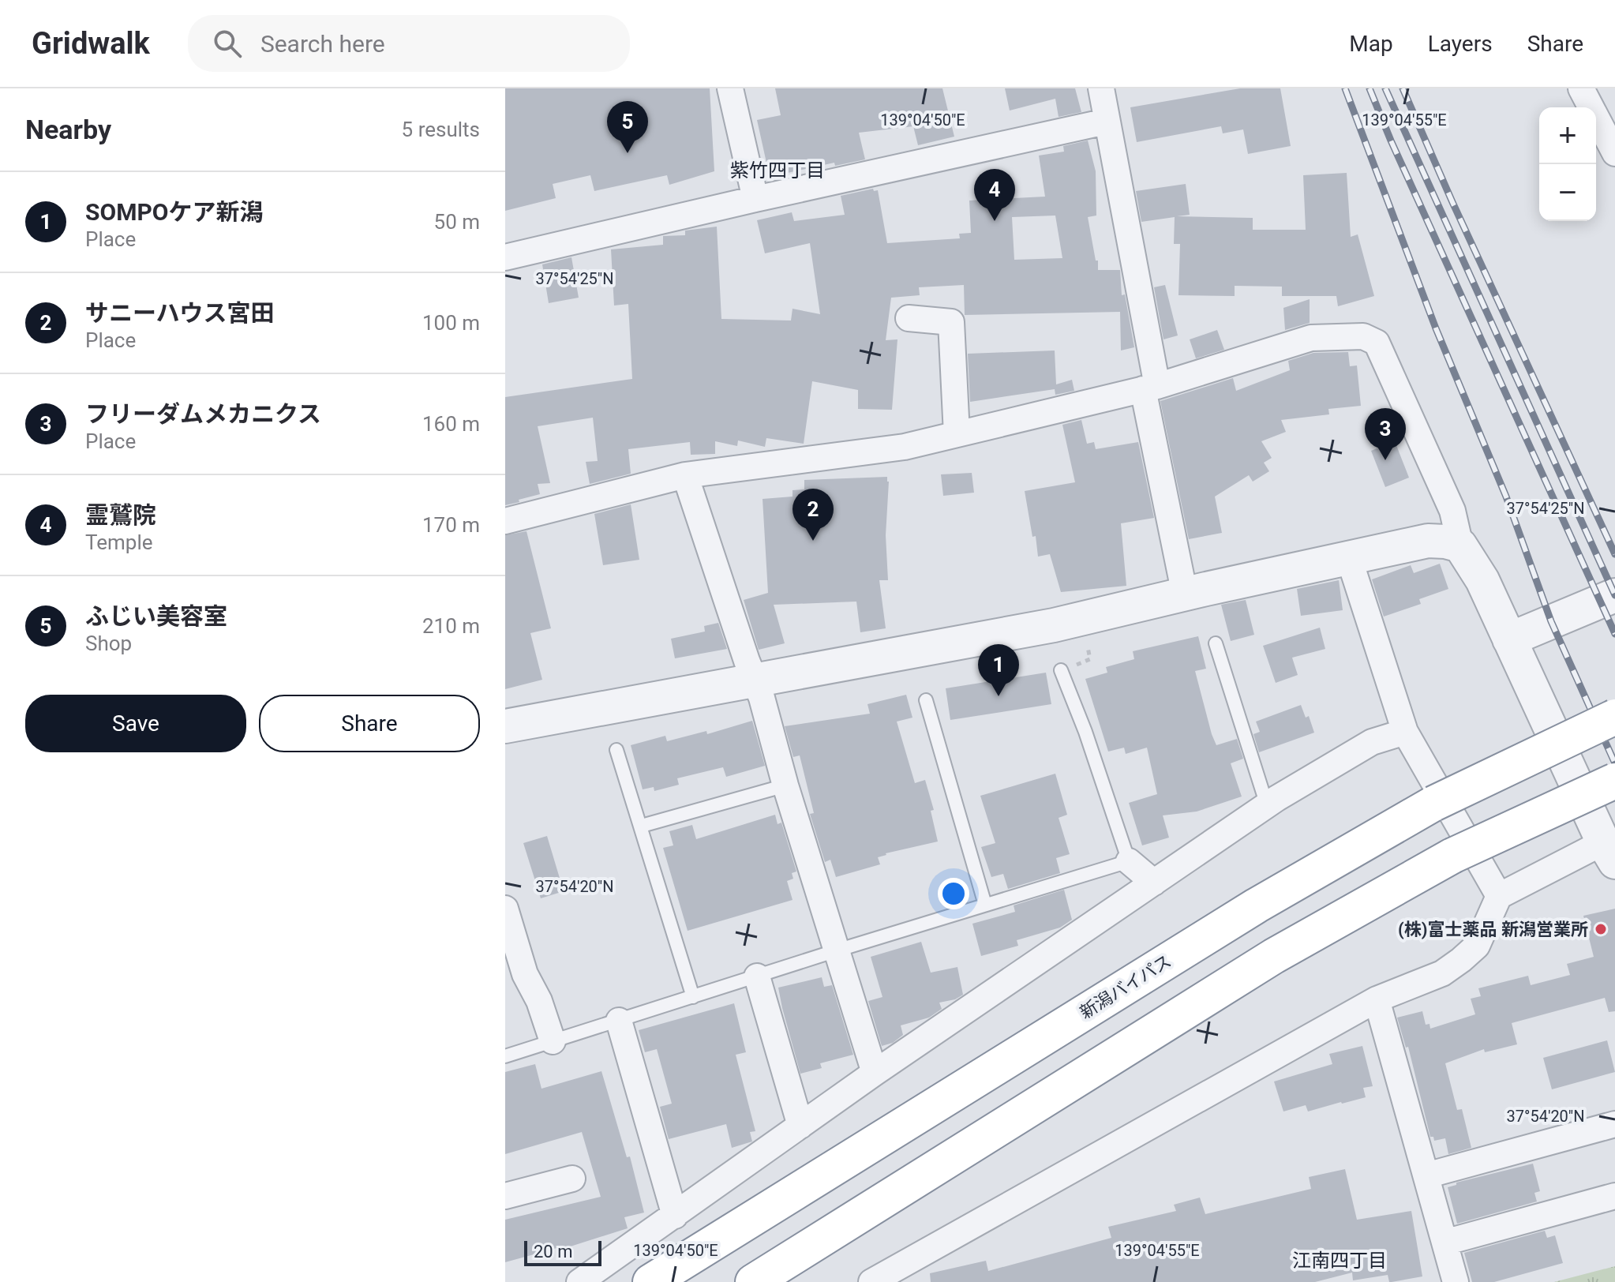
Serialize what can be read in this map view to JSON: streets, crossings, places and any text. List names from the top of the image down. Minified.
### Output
{"streets":{"highway":["新潟バイパス"]},"districts":["紫竹四丁目","江南四丁目"],"places":["(株)富士薬品 新潟営業所"],"scale_bar":"20 m","page":{"header":"Gridwalk","search":"Search here","nav":["Map","Layers","Share"],"heading":["Nearby","5 results"],"pins":["5","4","3","2","1"],"map_buttons":["+","−"],"list":[{"mark":"1","name":"SOMPOケア新潟","note":"Place","value":"50 m"},{"mark":"2","name":"サニーハウス宮田","note":"Place","value":"100 m"},{"mark":"3","name":"フリーダムメカニクス","note":"Place","value":"160 m"},{"mark":"4","name":"霊鷲院","note":"Temple","value":"170 m"},{"mark":"5","name":"ふじい美容室","note":"Shop","value":"210 m"}],"buttons":["Save","Share"],"scale":"20 m"},"coordinates":["139°04'50\"E","139°04'55\"E","37°54'25\"N","37°54'20\"N"]}
